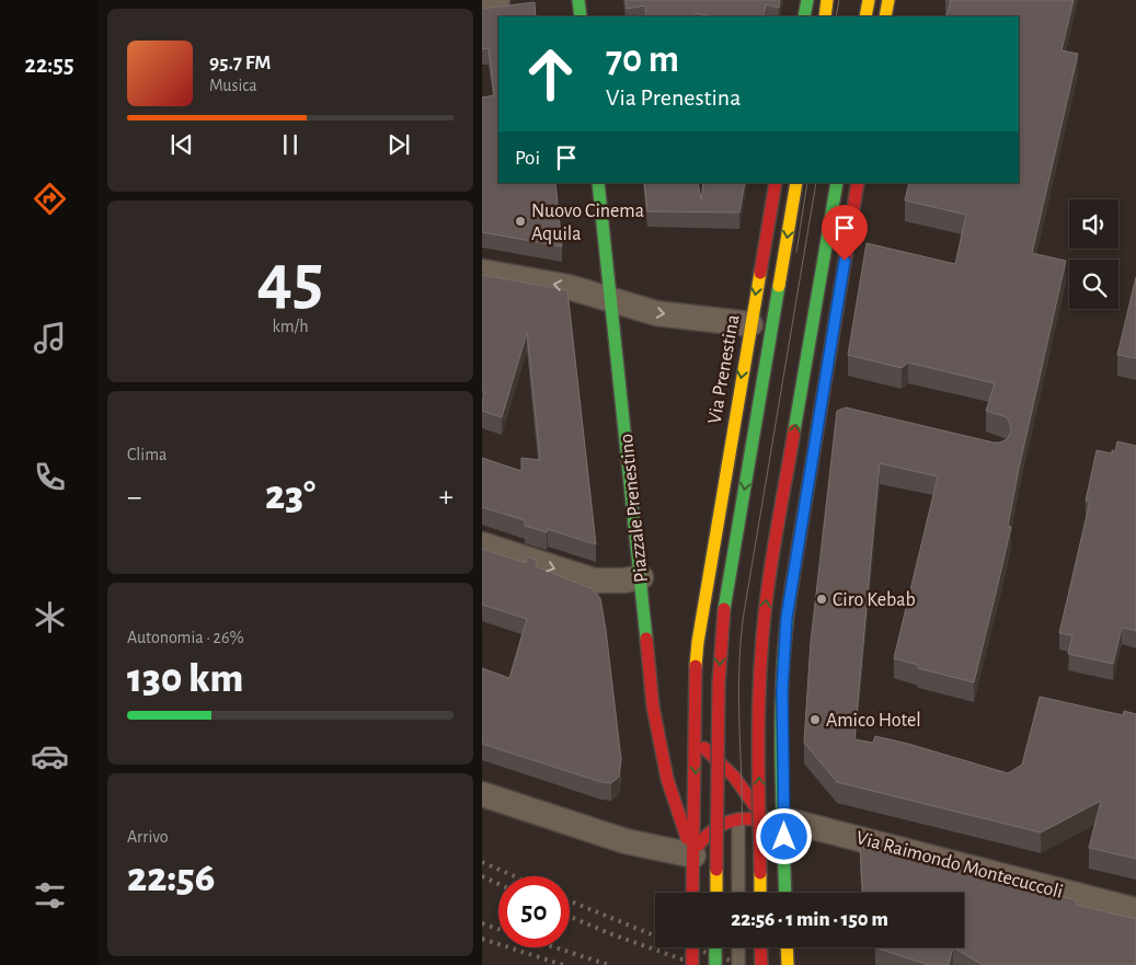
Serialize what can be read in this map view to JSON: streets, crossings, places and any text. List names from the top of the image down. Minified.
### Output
{"streets":{"main road":["Via Prenestina","Piazzale Prenestino"],"street":["Via Raimondo Montecuccoli"]},"crossings":[["Via Prenestina","Piazzale Prenestino"]],"places":["Nuovo Cinema Aquila","Ciro Kebab","Amico Hotel"],"page":{"tabs":"22:55","turn":["70 m","Via Prenestina"],"song":["95.7 FM","Musica"],"then":"Poi","tile":[["45","km/h"],"Clima",["Autonomia · 26%","130 km"],["Arrivo","22:56"]],"heat":["−","23°","+"],"limit":"50","trip":"22:56 · 1 min · 150 m"}}
